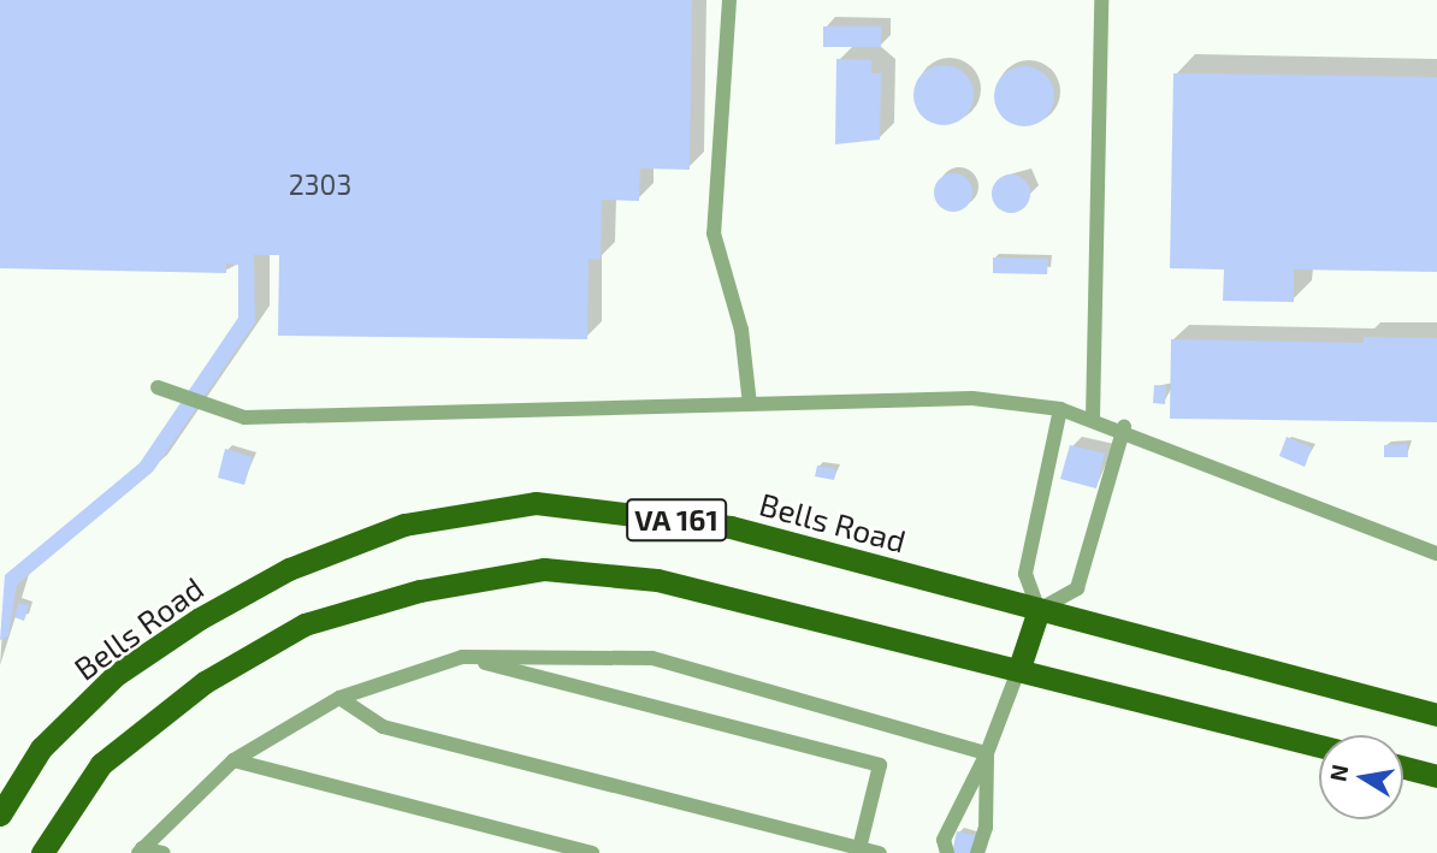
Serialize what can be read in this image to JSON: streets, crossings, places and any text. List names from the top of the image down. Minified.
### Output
{"streets":{"main road":["VA 161","Bells Road"]},"house_numbers":["2303"],"north":"left"}
